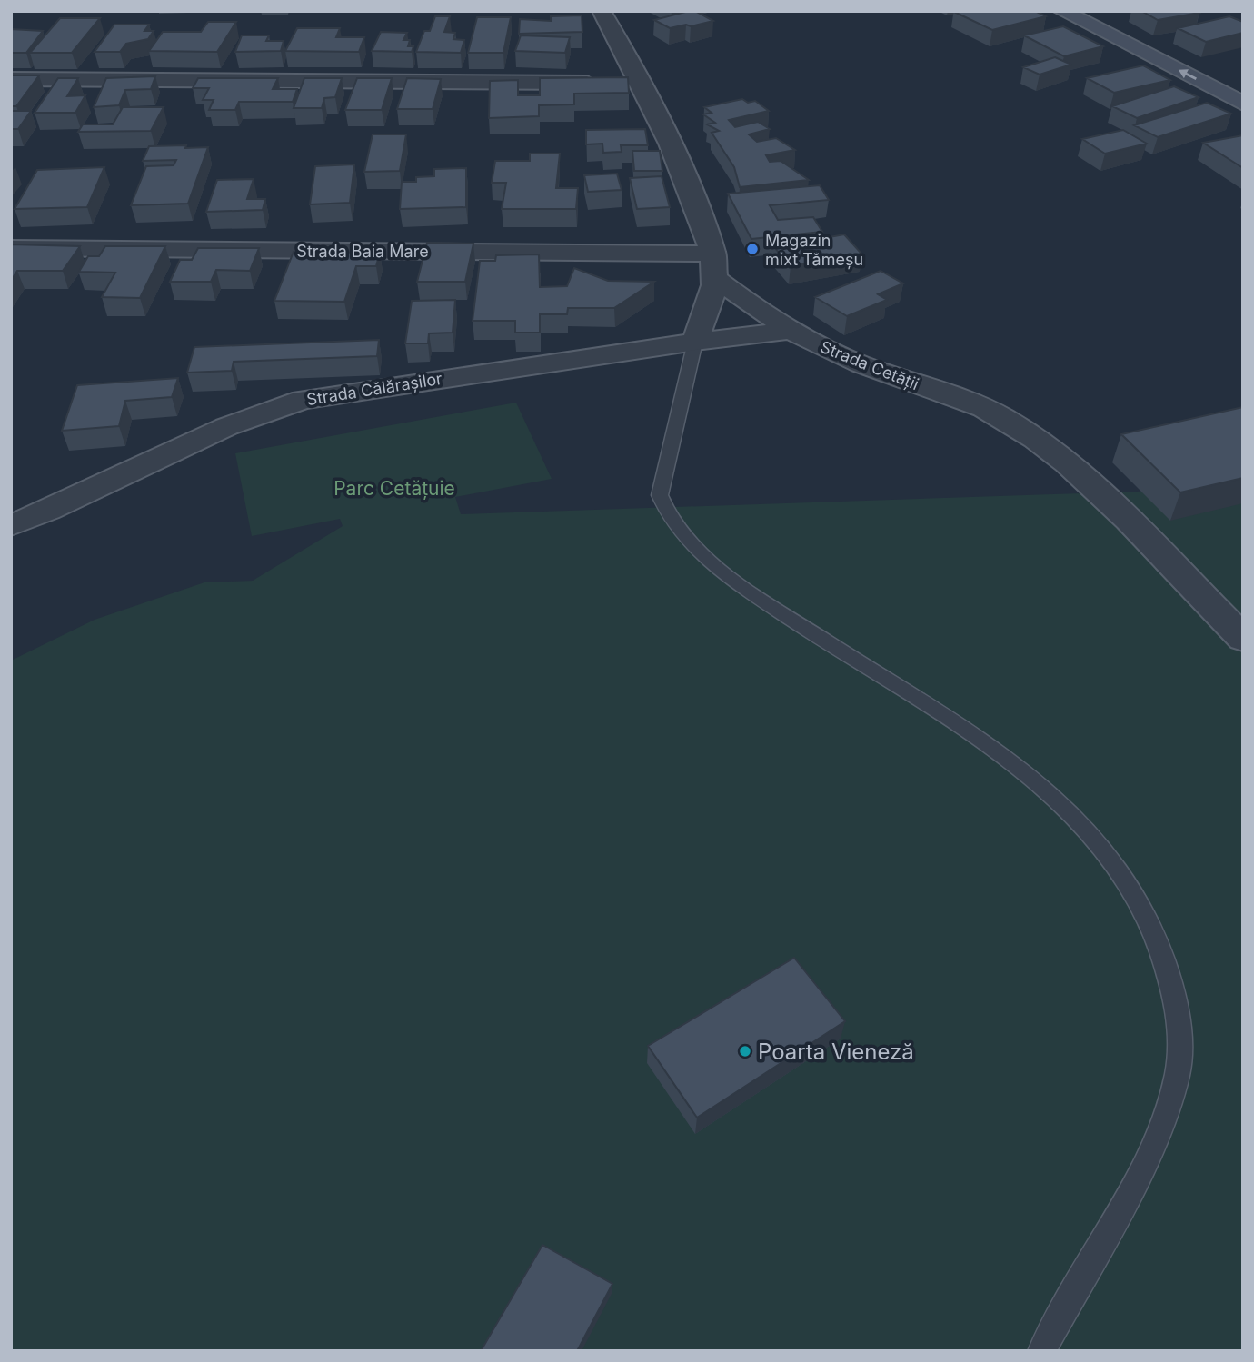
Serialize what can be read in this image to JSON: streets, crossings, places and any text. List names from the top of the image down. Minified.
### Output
{"streets":{"street":["Strada Baia Mare","Strada Cetății","Strada Călărașilor"]},"crossings":[["Strada Baia Mare","Strada Cetății"],["Strada Cetății","Strada Călărașilor"]],"parks":["Parc Cetățuie"],"places":["Magazin mixt Tămeșu","Poarta Vieneză"]}
